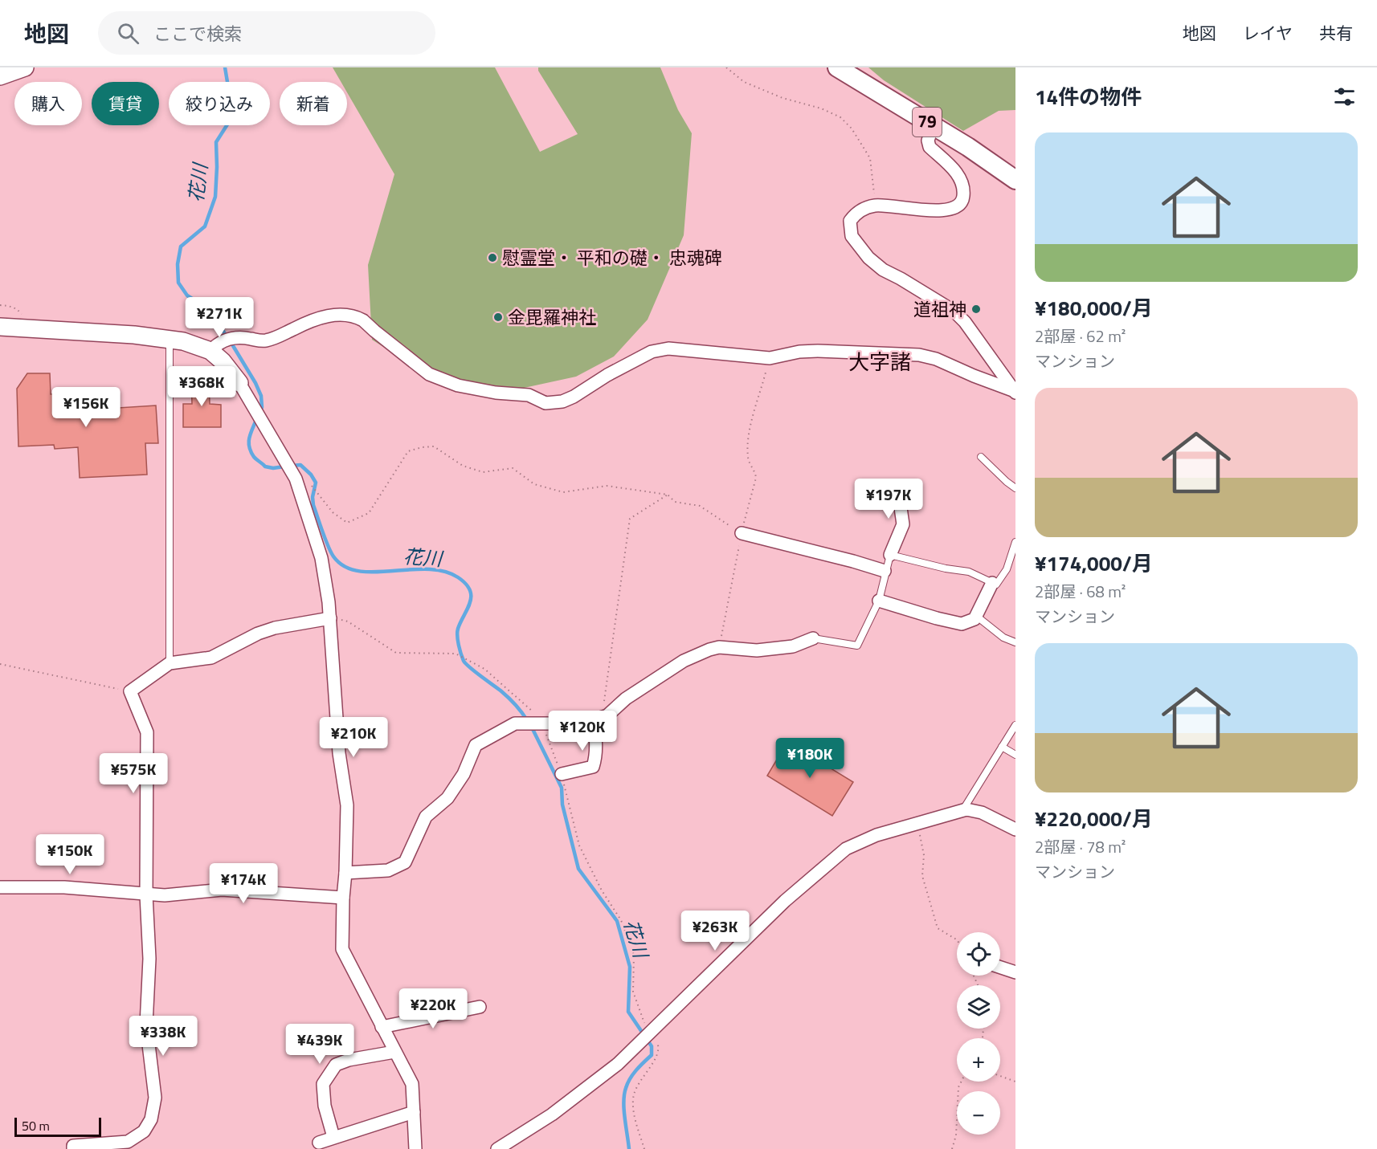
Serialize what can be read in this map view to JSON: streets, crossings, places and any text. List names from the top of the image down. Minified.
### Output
{"streets":{"main road":["79"]},"districts":["大字諸"],"water":["花川"],"places":["慰霊堂・ 平和の礎・ 忠魂碑","道祖神","金毘羅神社"],"scale_bar":"50 m","page":{"header":"地図","search":"ここで検索","nav":["地図","レイヤ","共有"],"heading":"14件の物件","chip":["購入","賃貸","絞り込み","新着"],"list":[{"name":"¥180,000/月","note":"2部屋 · 62 m² · マンション"},{"name":"¥174,000/月","note":"2部屋 · 68 m² · マンション"},{"name":"¥220,000/月","note":"2部屋 · 78 m² · マンション"}],"price":["¥271K","¥368K","¥156K","¥197K","¥120K","¥210K","¥180K","¥575K","¥150K","¥174K","¥263K","¥220K","¥338K","¥439K"],"map_buttons":["+","−"],"scale":"50 m"}}
